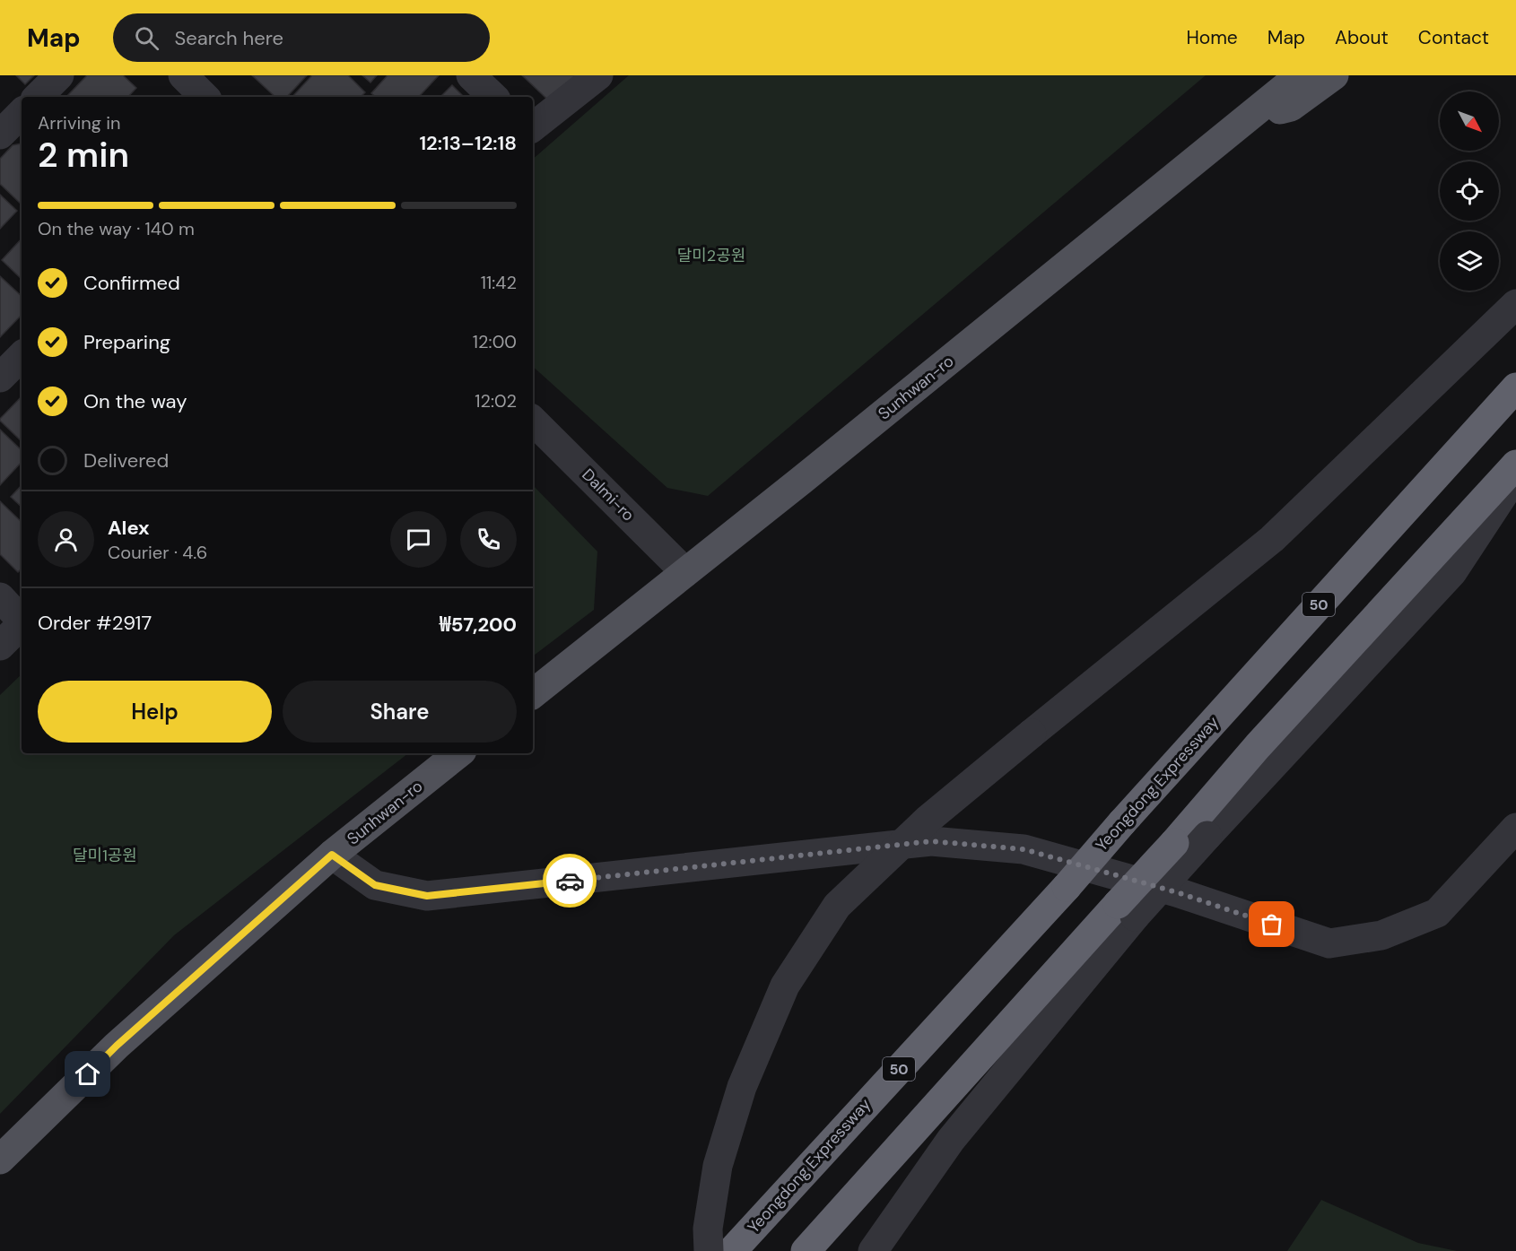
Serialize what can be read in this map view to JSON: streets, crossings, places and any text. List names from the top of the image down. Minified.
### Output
{"streets":{"highway":["50","Yeongdong Expressway"],"main road":["Sunhwan-ro"],"street":["Dalmi-ro"]},"crossings":[["Sunhwan-ro","Dalmi-ro"]],"parks":["달미2공원","달미1공원"],"north":"bottom right","page":{"header":"Map","search":"Search here","nav":["Home","Map","About","Contact"],"heading":["2 min","Arriving in","12:13–12:18"],"panel":["Alex","Courier · 4.6","Order #2917","₩57,200"],"bar":"On the way · 140 m","list":[["Confirmed","11:42"],["Preparing","12:00"],["On the way","12:02"],"Delivered"],"buttons":["Help","Share"]}}
